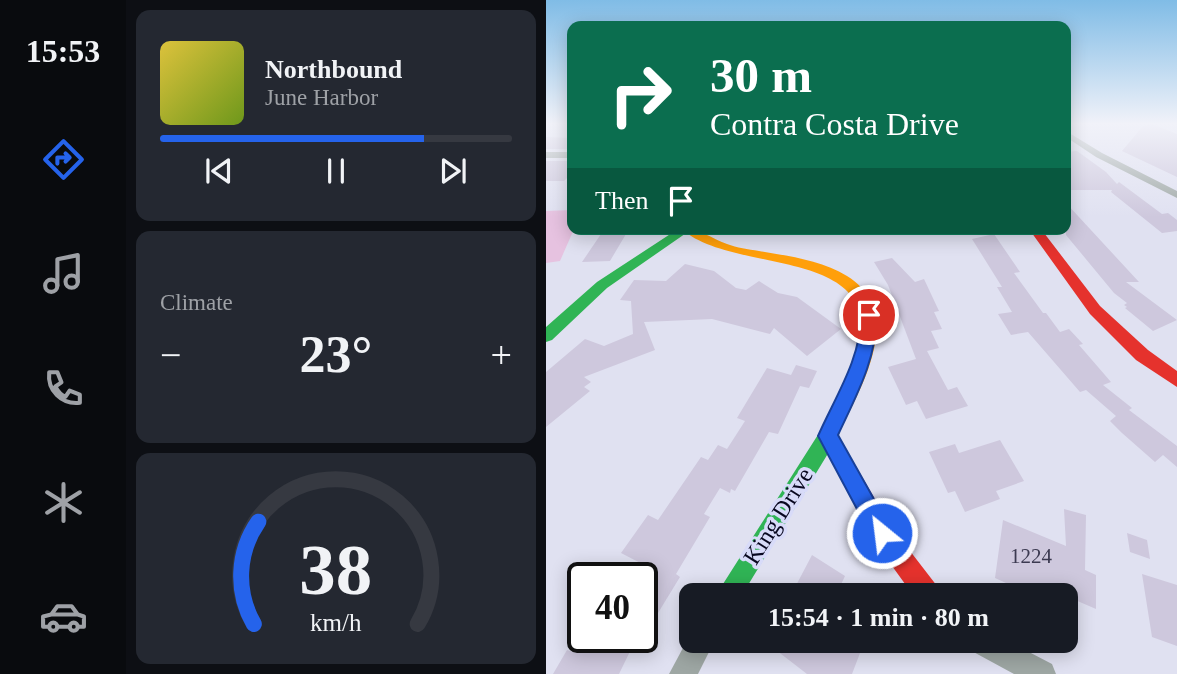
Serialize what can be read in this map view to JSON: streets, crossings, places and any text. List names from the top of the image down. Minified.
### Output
{"streets":{"street":["King Drive"]},"house_numbers":["1224"],"page":{"tabs":"15:53","turn":["30 m","Contra Costa Drive"],"song":["Northbound","June Harbor"],"then":"Then","tile":"Climate","heat":["−","23°","+"],"limit":"40","trip":"15:54 · 1 min · 80 m","gauge":["38","km/h"]}}
